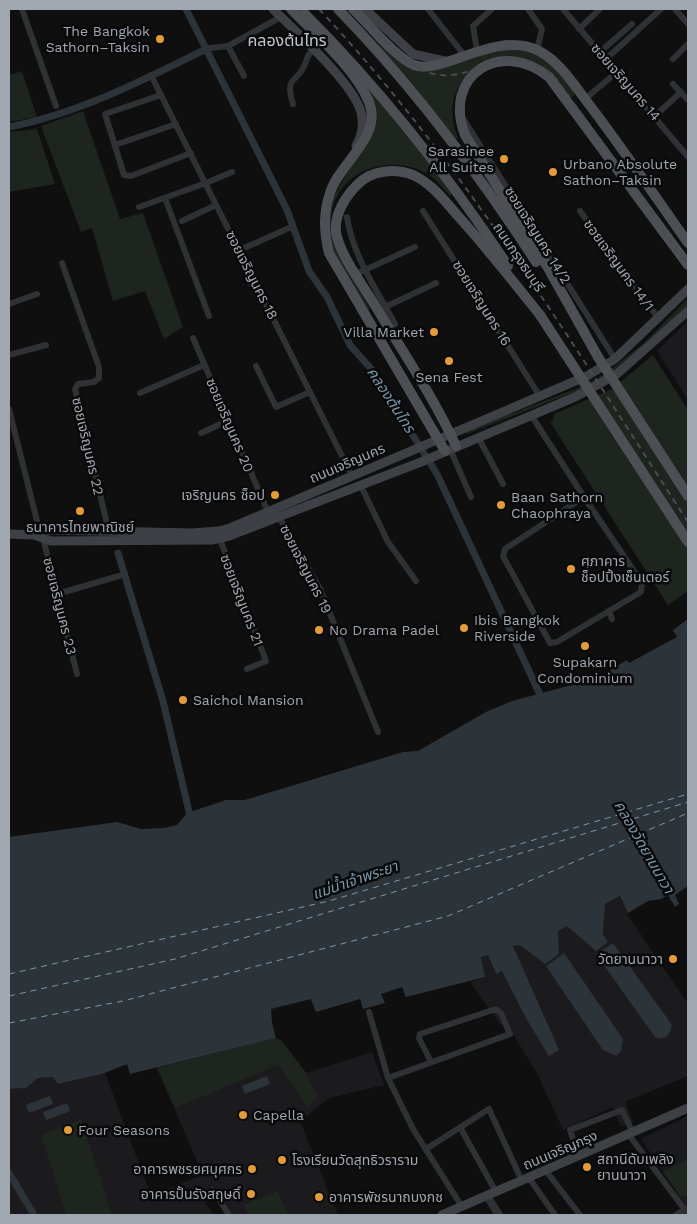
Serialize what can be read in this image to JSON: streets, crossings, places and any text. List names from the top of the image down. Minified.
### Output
{"streets":{"main road":["ถนนกรุงธนบุรี","ถนนเจริญนคร","ถนนเจริญกรุง"],"street":["ซอยเจริญนคร 14","ซอยเจริญนคร 14/2","ซอยเจริญนคร 14/1","ซอยเจริญนคร 18","ซอยเจริญนคร 16","ซอยเจริญนคร 20","ซอยเจริญนคร 22","ซอยเจริญนคร 19","ซอยเจริญนคร 21","ซอยเจริญนคร 23"]},"crossings":[["ซอยเจริญนคร 14/2","ถนนเจริญนคร"],["ซอยเจริญนคร 14/1","ถนนเจริญนคร"],["ซอยเจริญนคร 18","ถนนเจริญนคร"],["ซอยเจริญนคร 16","ถนนเจริญนคร"],["ซอยเจริญนคร 20","ถนนเจริญนคร"],["ซอยเจริญนคร 22","ถนนเจริญนคร"],["ถนนเจริญนคร","ซอยเจริญนคร 19"],["ถนนเจริญนคร","ซอยเจริญนคร 21"],["ถนนเจริญนคร","ซอยเจริญนคร 23"]],"districts":["คลองต้นไทร"],"water":["คลองต้นไทร","คลองวัดยานนาวา","แม่น้ำเจ้าพระยา"],"places":["The Bangkok Sathorn–Taksin","Sarasinee All Suites","Urbano Absolute Sathon–Taksin","Villa Market","Sena Fest","เจริญนคร ช็อป","Baan Sathorn Chaophraya","ธนาคารไทยพาณิชย์","ศุภาคาร ช็อปปิ้งเซ็นเตอร์","Ibis Bangkok Riverside","No Drama Padel","Supakarn Condominium","Saichol Mansion","วัดยานนาวา","Capella","Four Seasons","โรงเรียนวัดสุทธิวราราม","สถานีดับเพลิง ยานนาวา","อาคารพชรยศบุศกร","อาคารปั้นรังสฤษดิ์","อาคารพัชรนาถบงกช"]}
